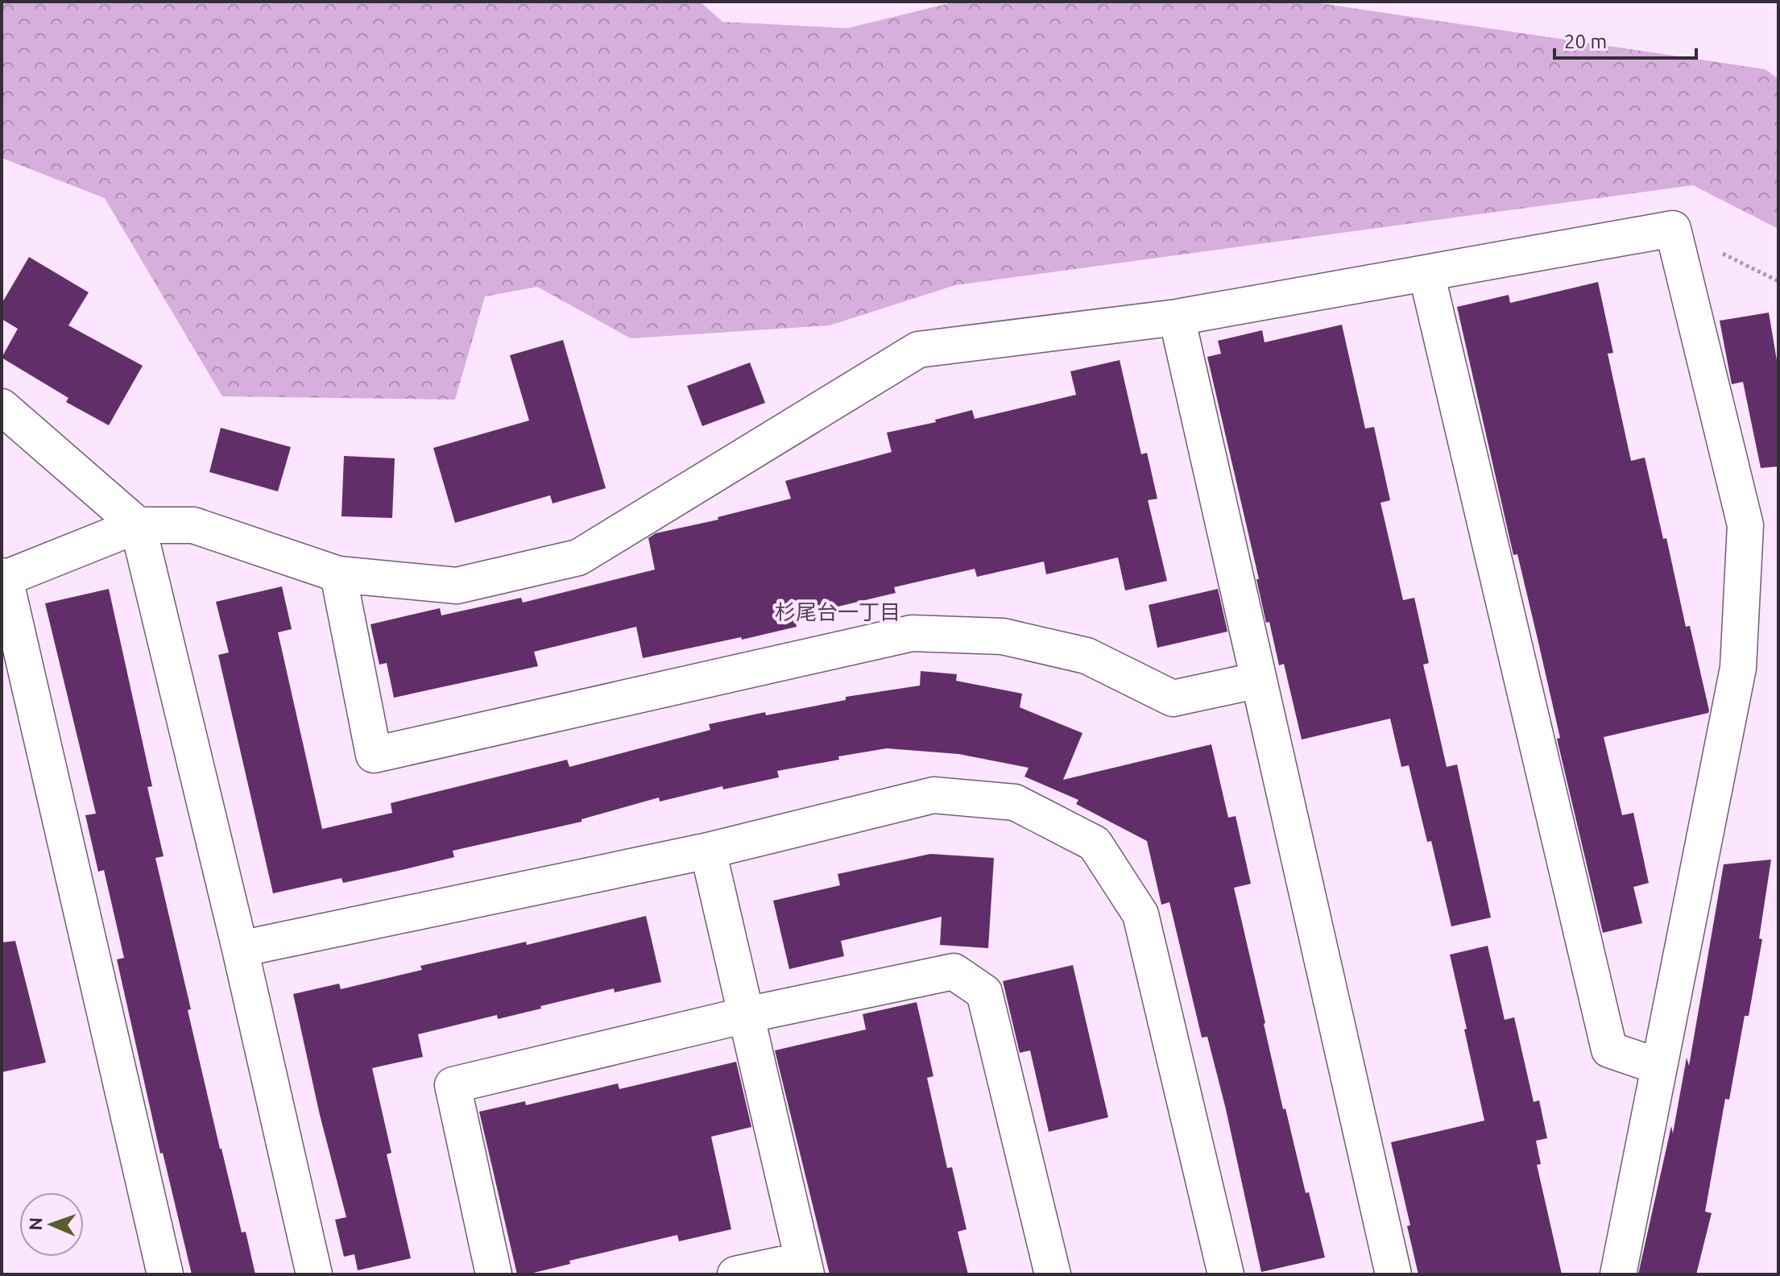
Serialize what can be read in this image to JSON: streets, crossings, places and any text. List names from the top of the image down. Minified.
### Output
{"districts":["杉尾台一丁目"],"scale_bar":"20 m","north":"left"}
